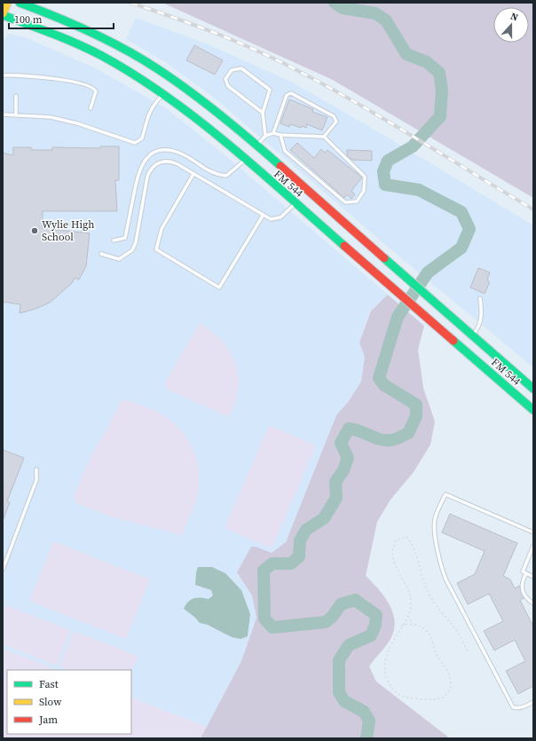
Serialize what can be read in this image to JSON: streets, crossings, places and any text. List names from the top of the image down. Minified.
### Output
{"streets":{"main road":["FM 544"]},"places":["Wylie High School"],"legend":["Fast","Slow","Jam"],"scale_bar":"100 m","north":"top"}
